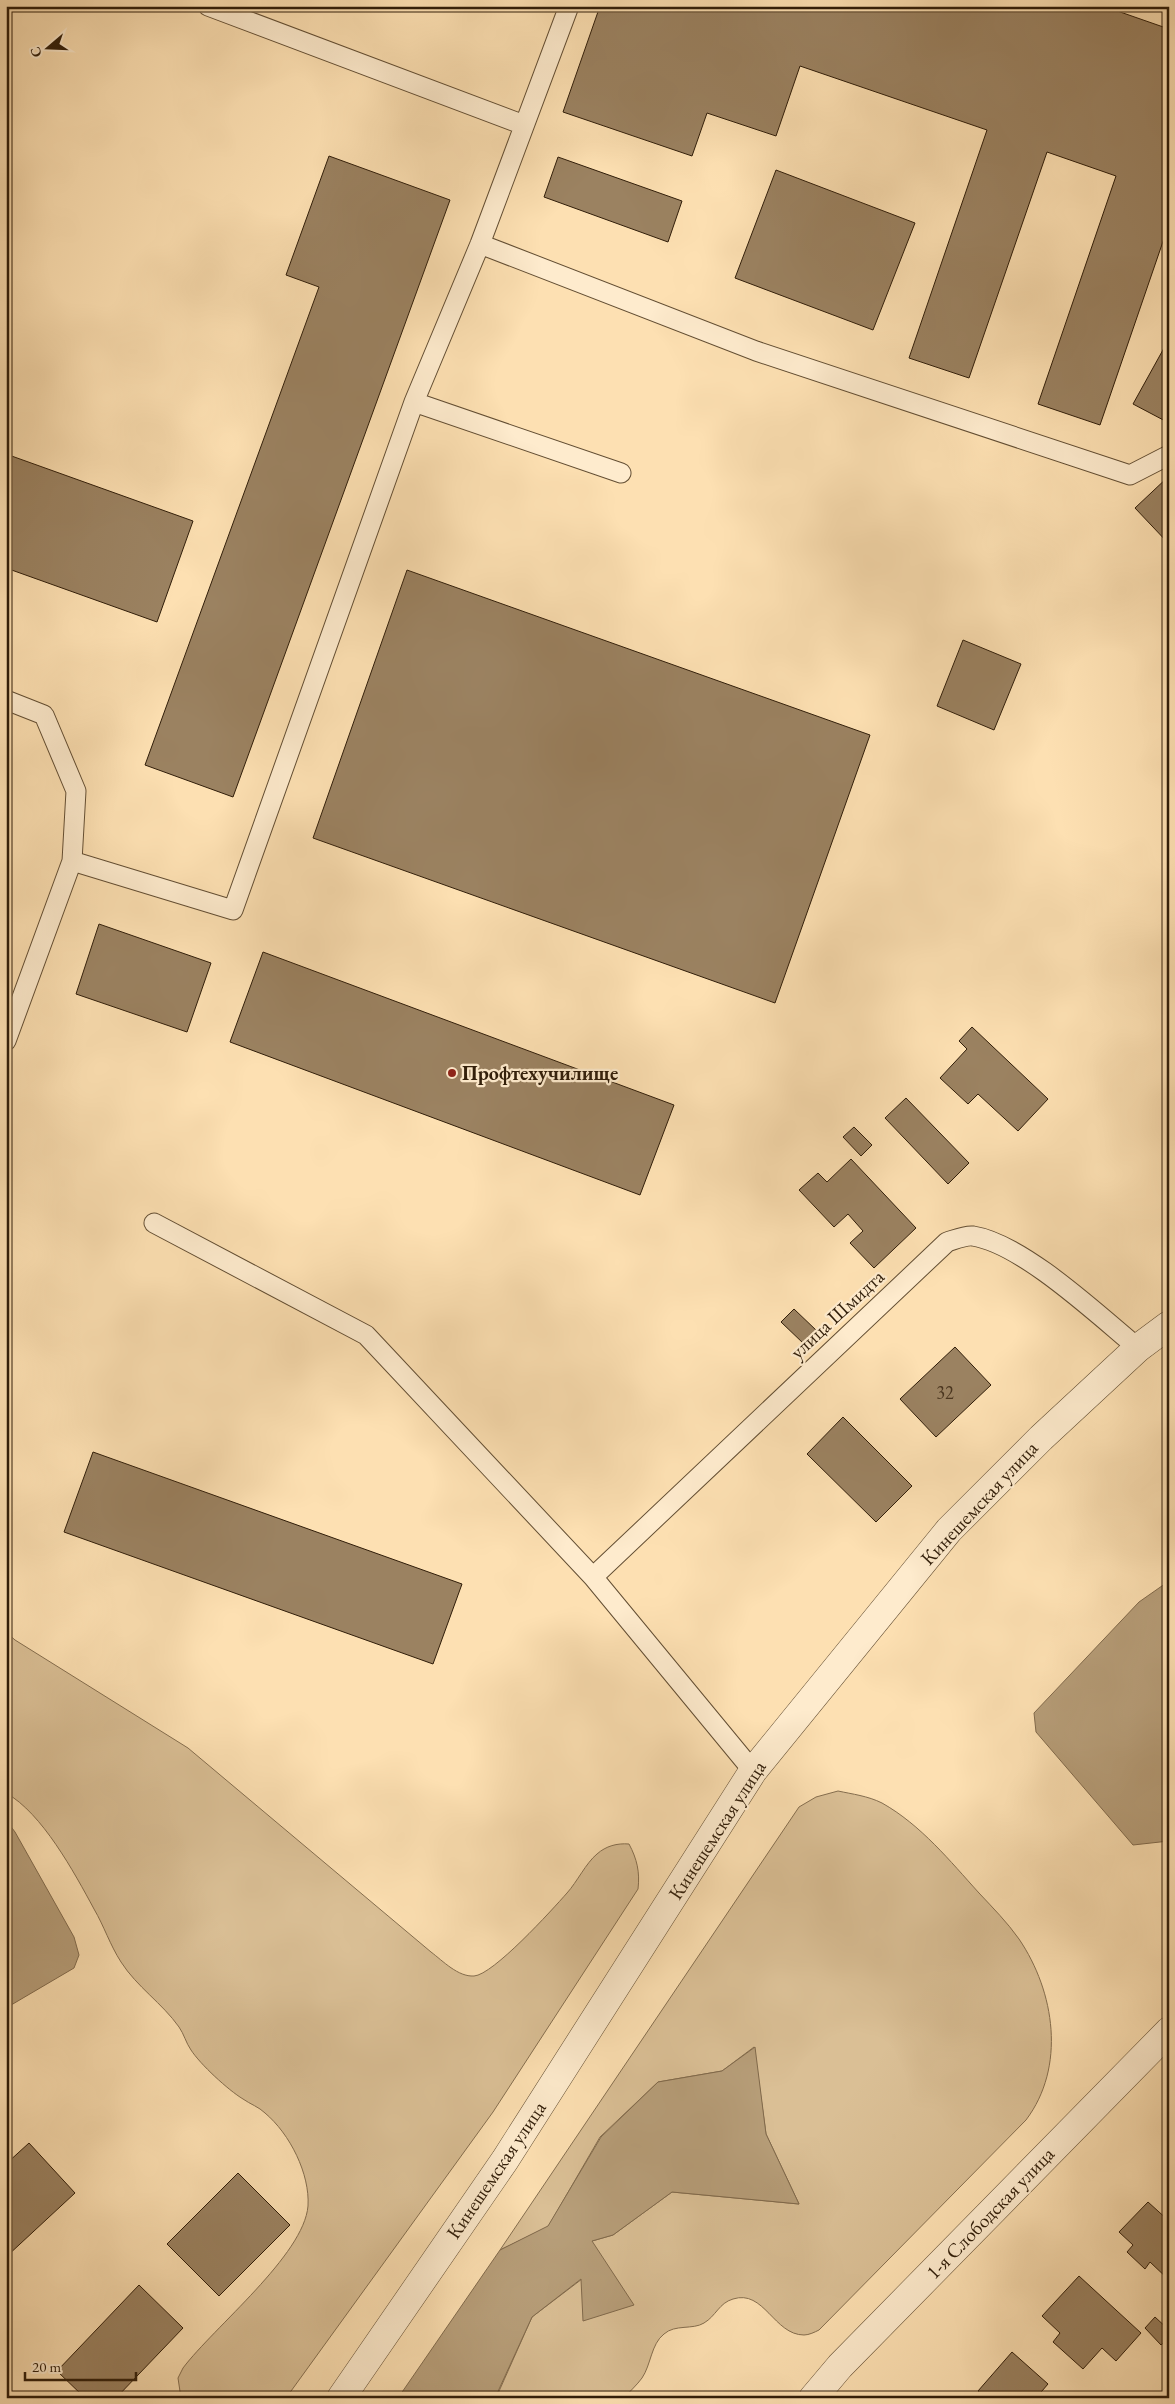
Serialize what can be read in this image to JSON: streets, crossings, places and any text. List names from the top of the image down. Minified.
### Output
{"streets":{"street":["Кинешемская улица","1-я Слободская улица"],"lane":["улица Шмидта"]},"crossings":[["улица Шмидта","Кинешемская улица"]],"places":["Профтехучилище"],"house_numbers":["32"],"scale_bar":"20 m","north":"left"}
